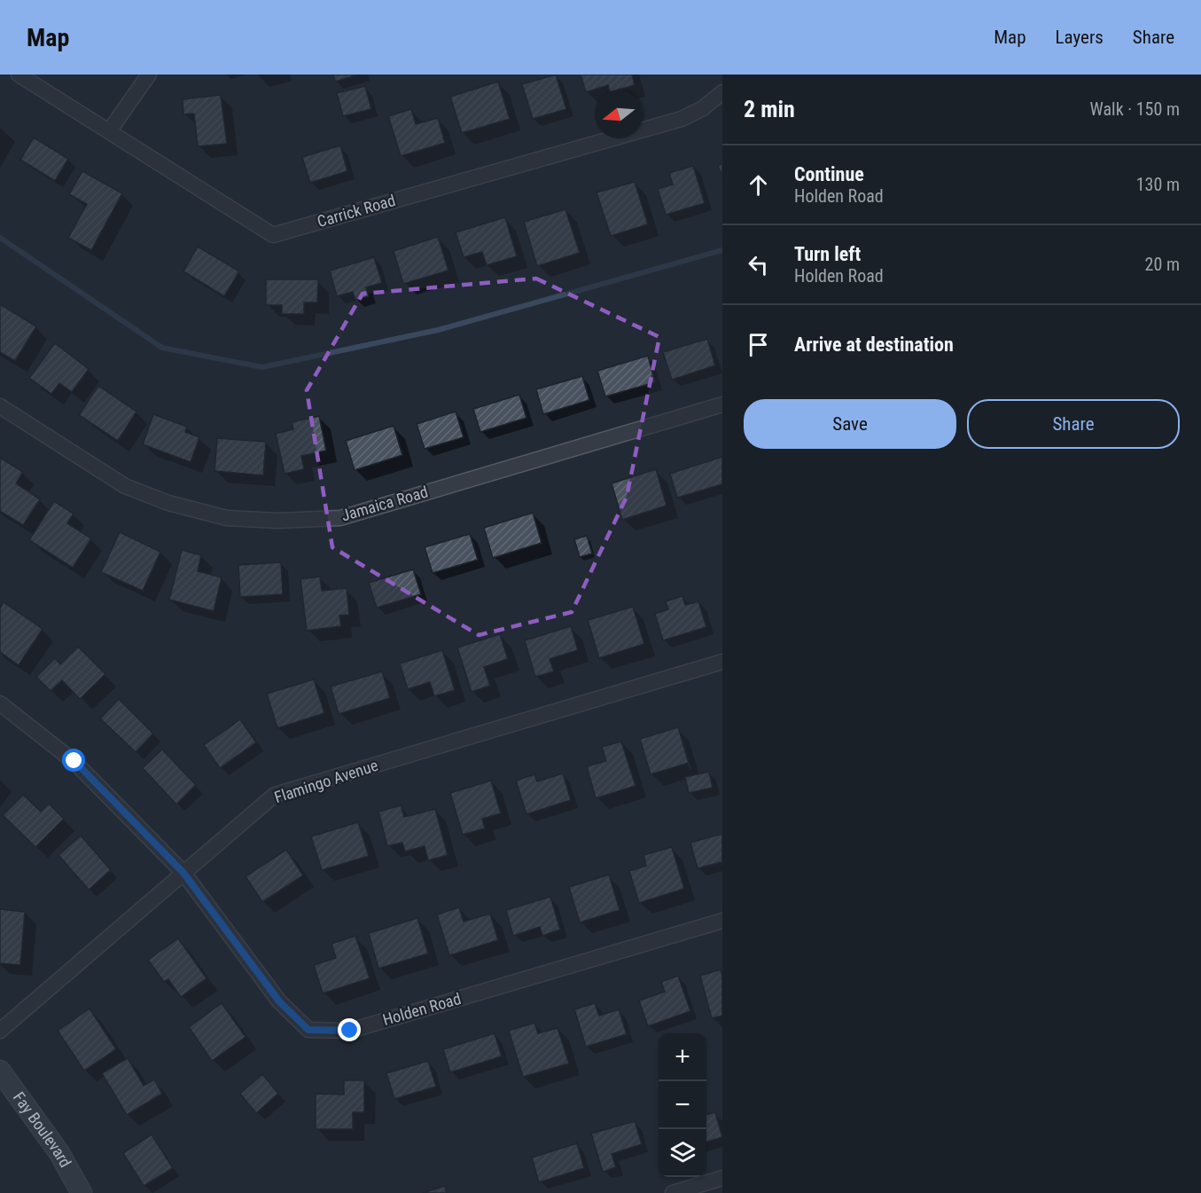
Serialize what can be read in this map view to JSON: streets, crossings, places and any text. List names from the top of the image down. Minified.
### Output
{"streets":{"street":["Carrick Road","Jamaica Road","Flamingo Avenue","Holden Road","Fay Boulevard"]},"crossings":[["Flamingo Avenue","Holden Road"]],"north":"left","page":{"header":"Map","nav":["Map","Layers","Share"],"heading":["2 min","Walk · 150 m"],"list":[["Continue","Holden Road","130 m"],["Turn left","Holden Road","20 m"],"Arrive at destination"],"buttons":["Save","Share"],"map_buttons":["+","−"]}}
